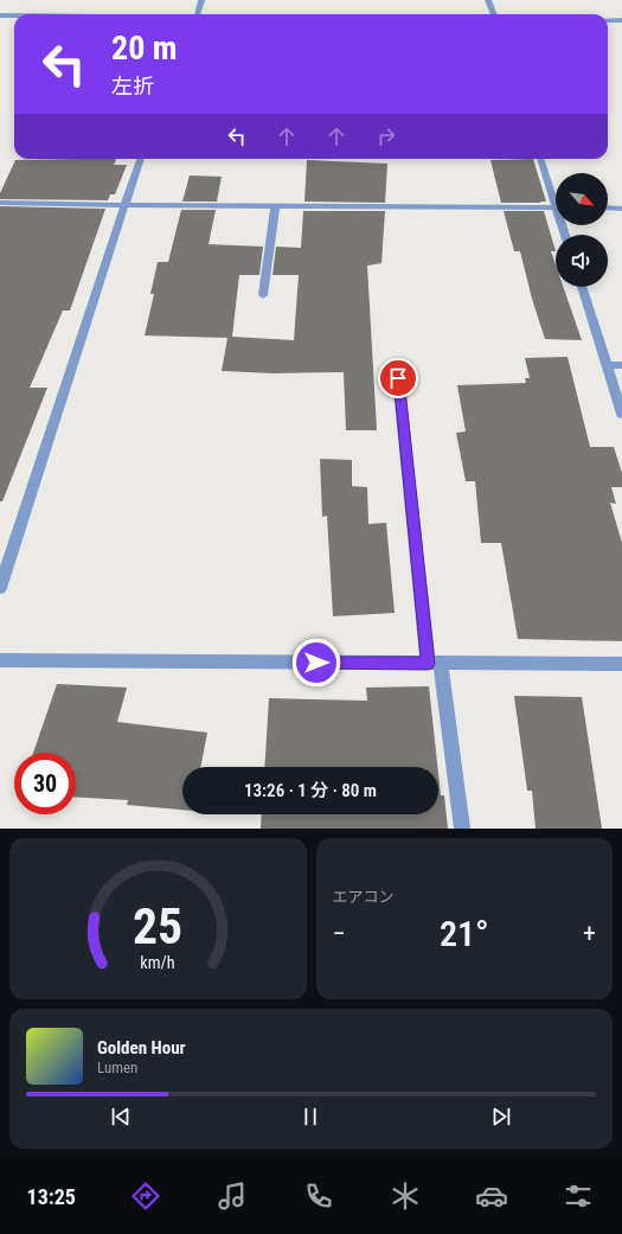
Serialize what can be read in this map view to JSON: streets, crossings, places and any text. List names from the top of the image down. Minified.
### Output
{"north":"bottom right","page":{"turn":["20 m","左折"],"limit":"30","trip":"13:26 · 1 分 · 80 m","tile":"エアコン","heat":["−","21°","+"],"song":["Golden Hour","Lumen"],"tabs":"13:25","gauge":["25","km/h"]}}
